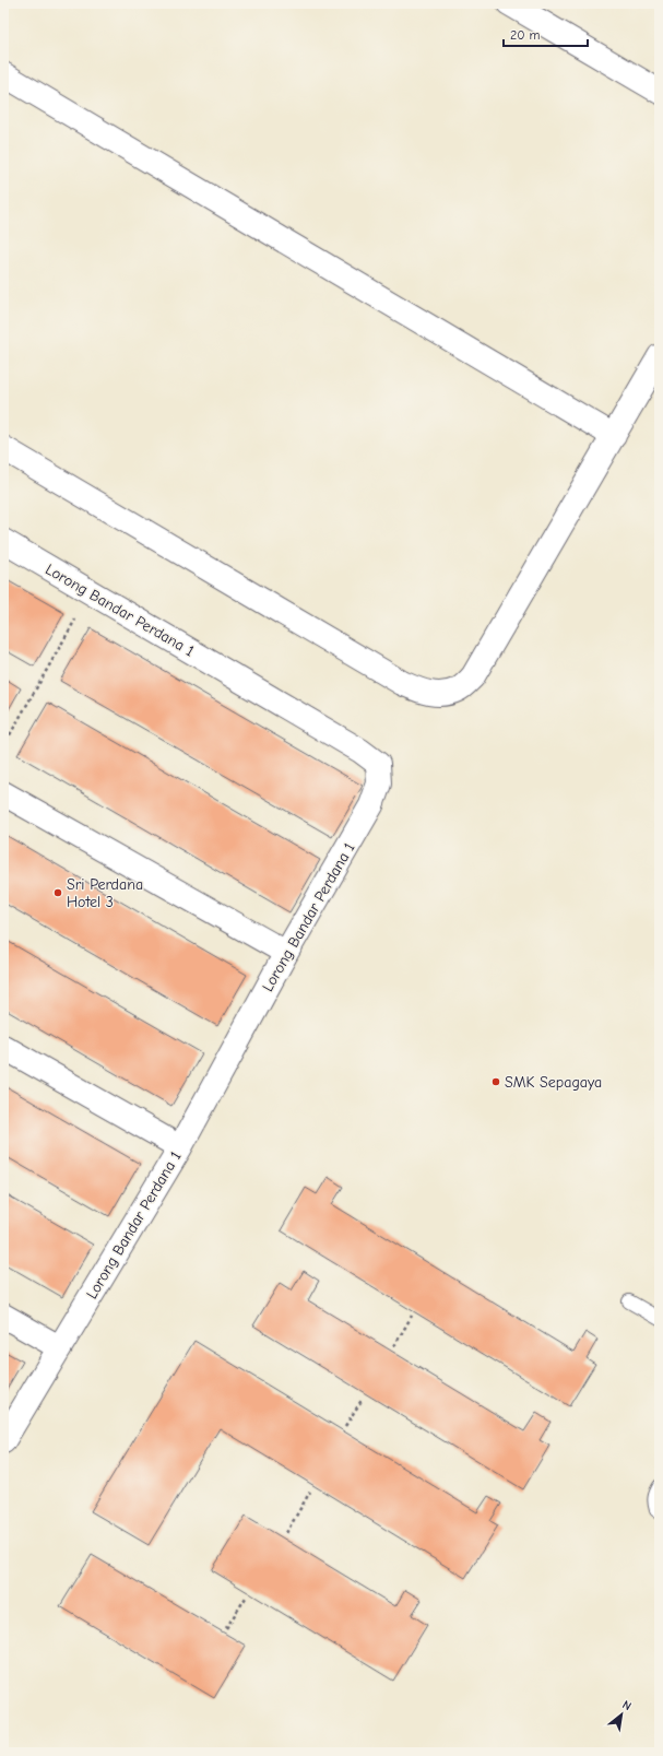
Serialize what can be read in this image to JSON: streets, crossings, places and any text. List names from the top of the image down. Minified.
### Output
{"streets":{"street":["Lorong Bandar Perdana 1"]},"places":["Sri Perdana Hotel 3","SMK Sepagaya"],"scale_bar":"20 m","north":"top right"}
